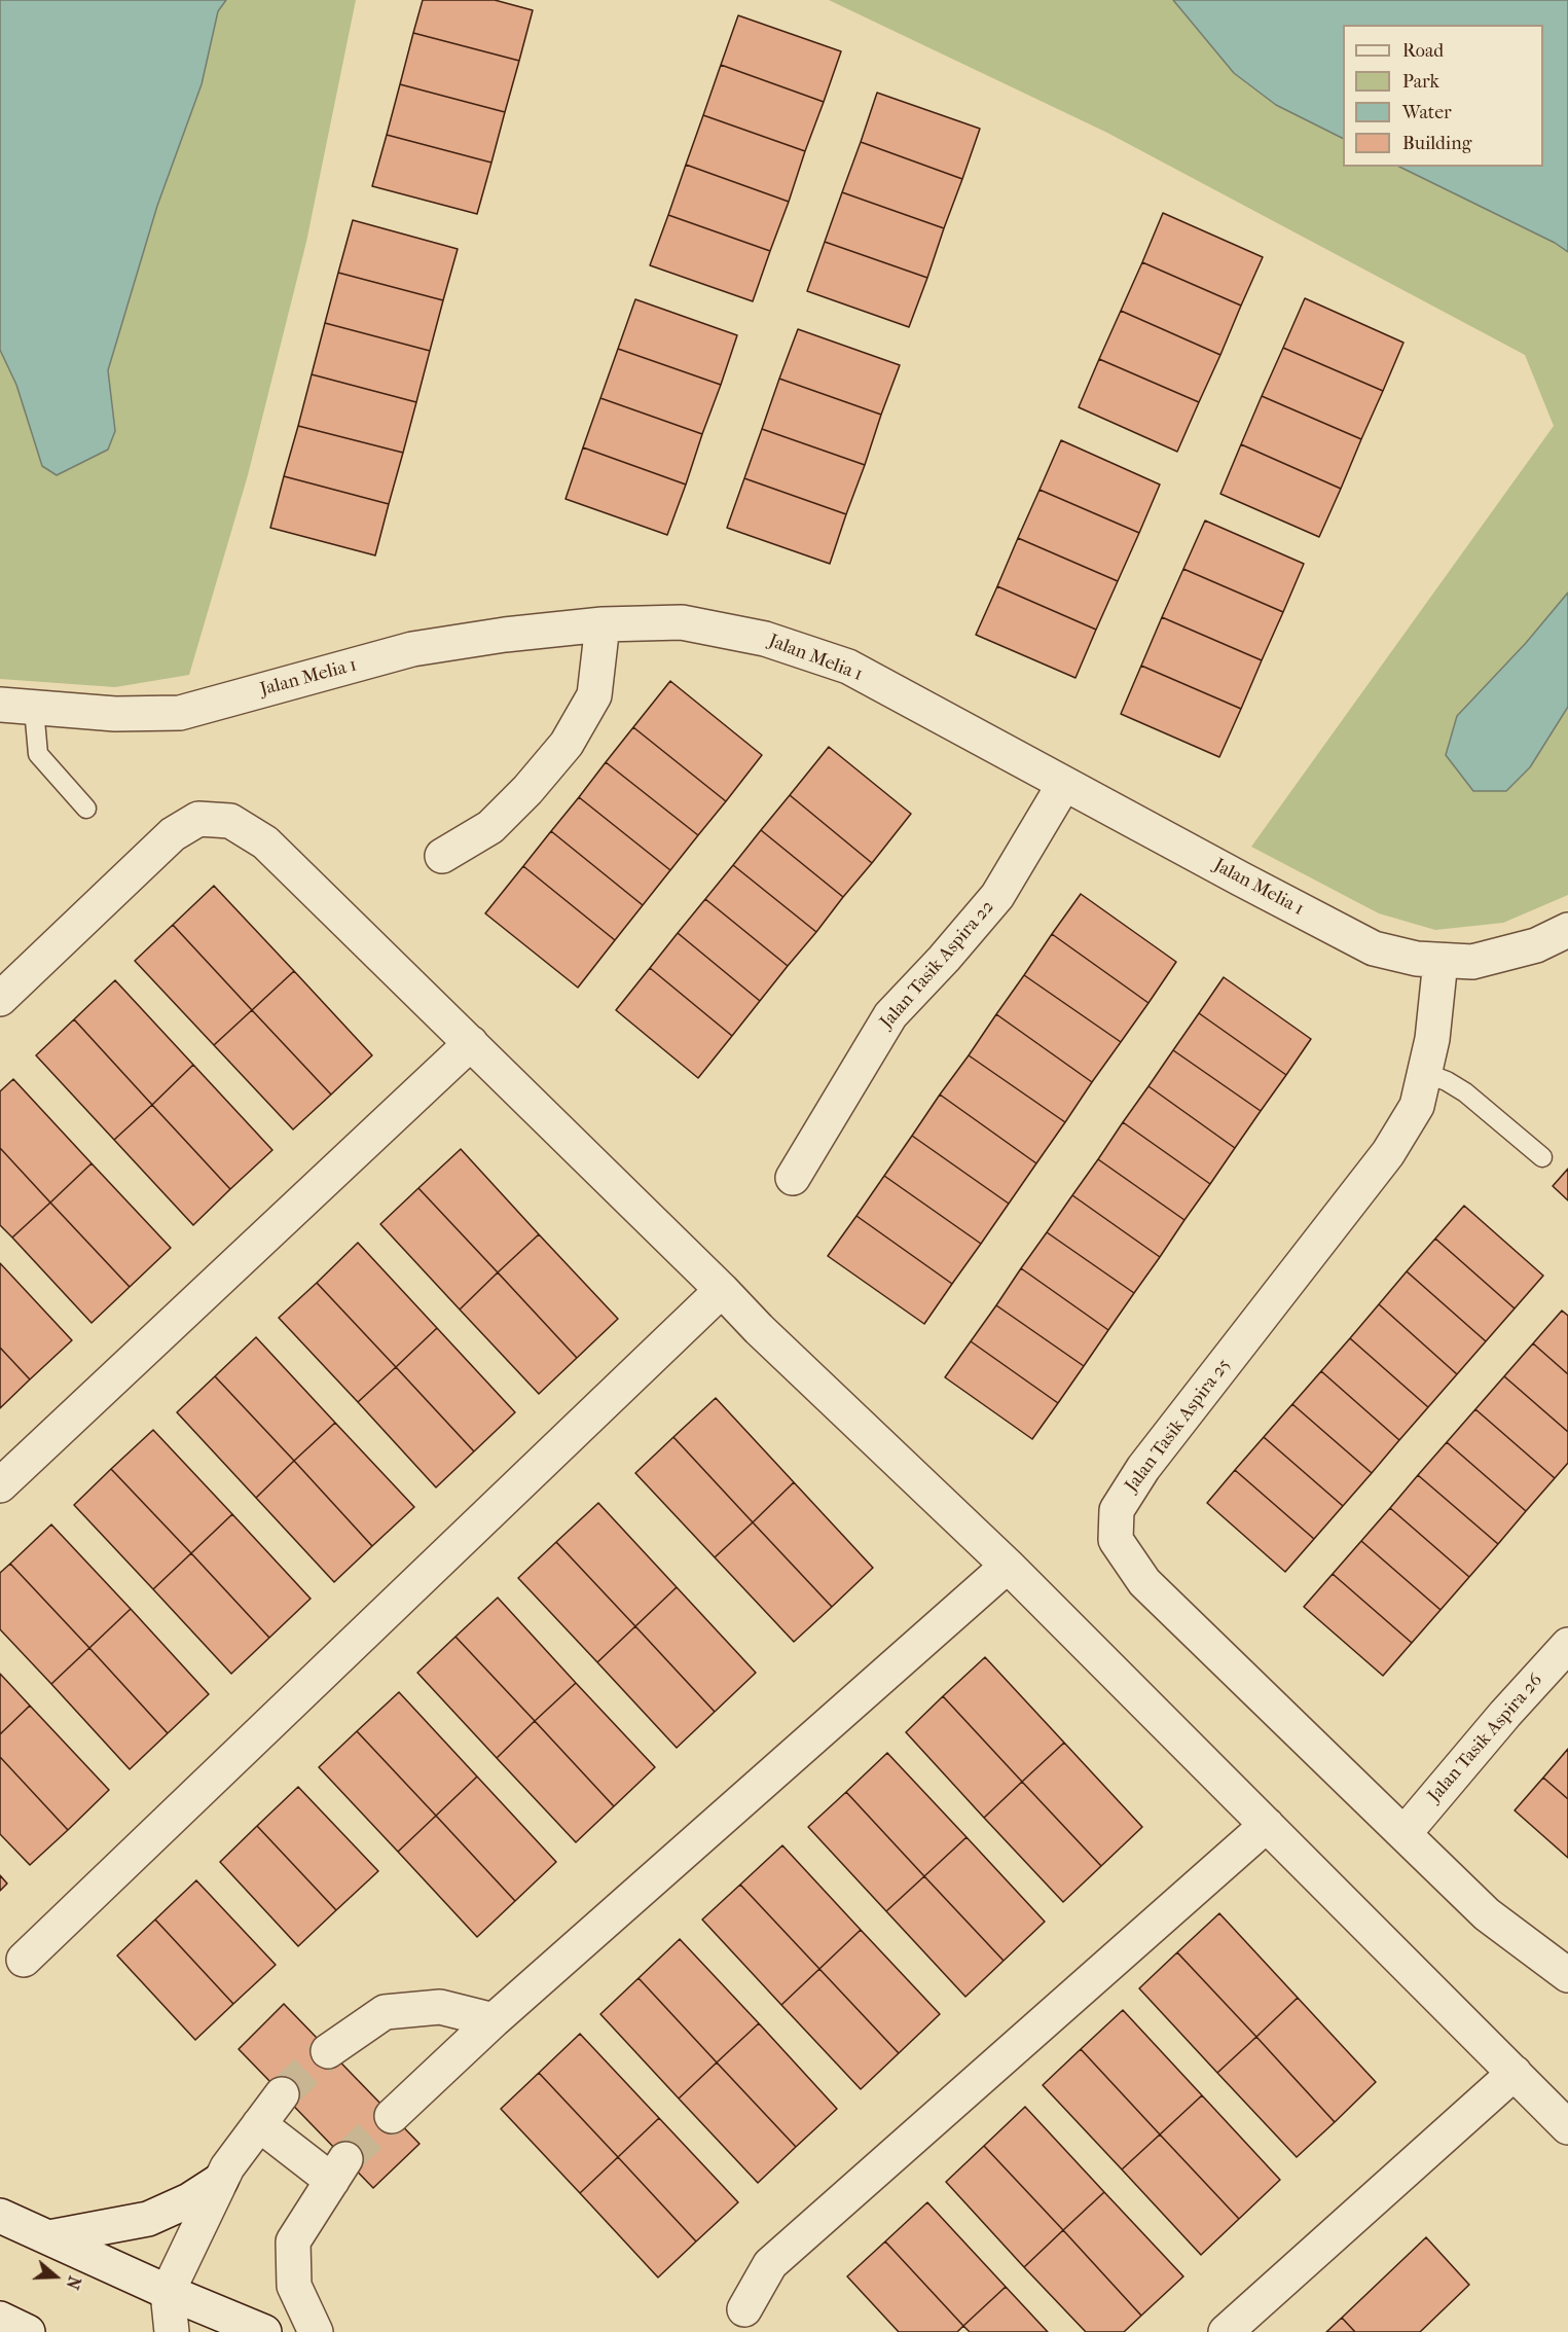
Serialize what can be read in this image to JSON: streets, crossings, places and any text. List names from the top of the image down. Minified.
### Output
{"streets":{"street":["Jalan Melia 1","Jalan Tasik Aspira 22","Jalan Tasik Aspira 25","Jalan Tasik Aspira 26"]},"crossings":[["Jalan Melia 1","Jalan Tasik Aspira 22"],["Jalan Melia 1","Jalan Tasik Aspira 25"],["Jalan Tasik Aspira 25","Jalan Tasik Aspira 26"]],"legend":["Road","Park","Water","Building"],"north":"right"}
